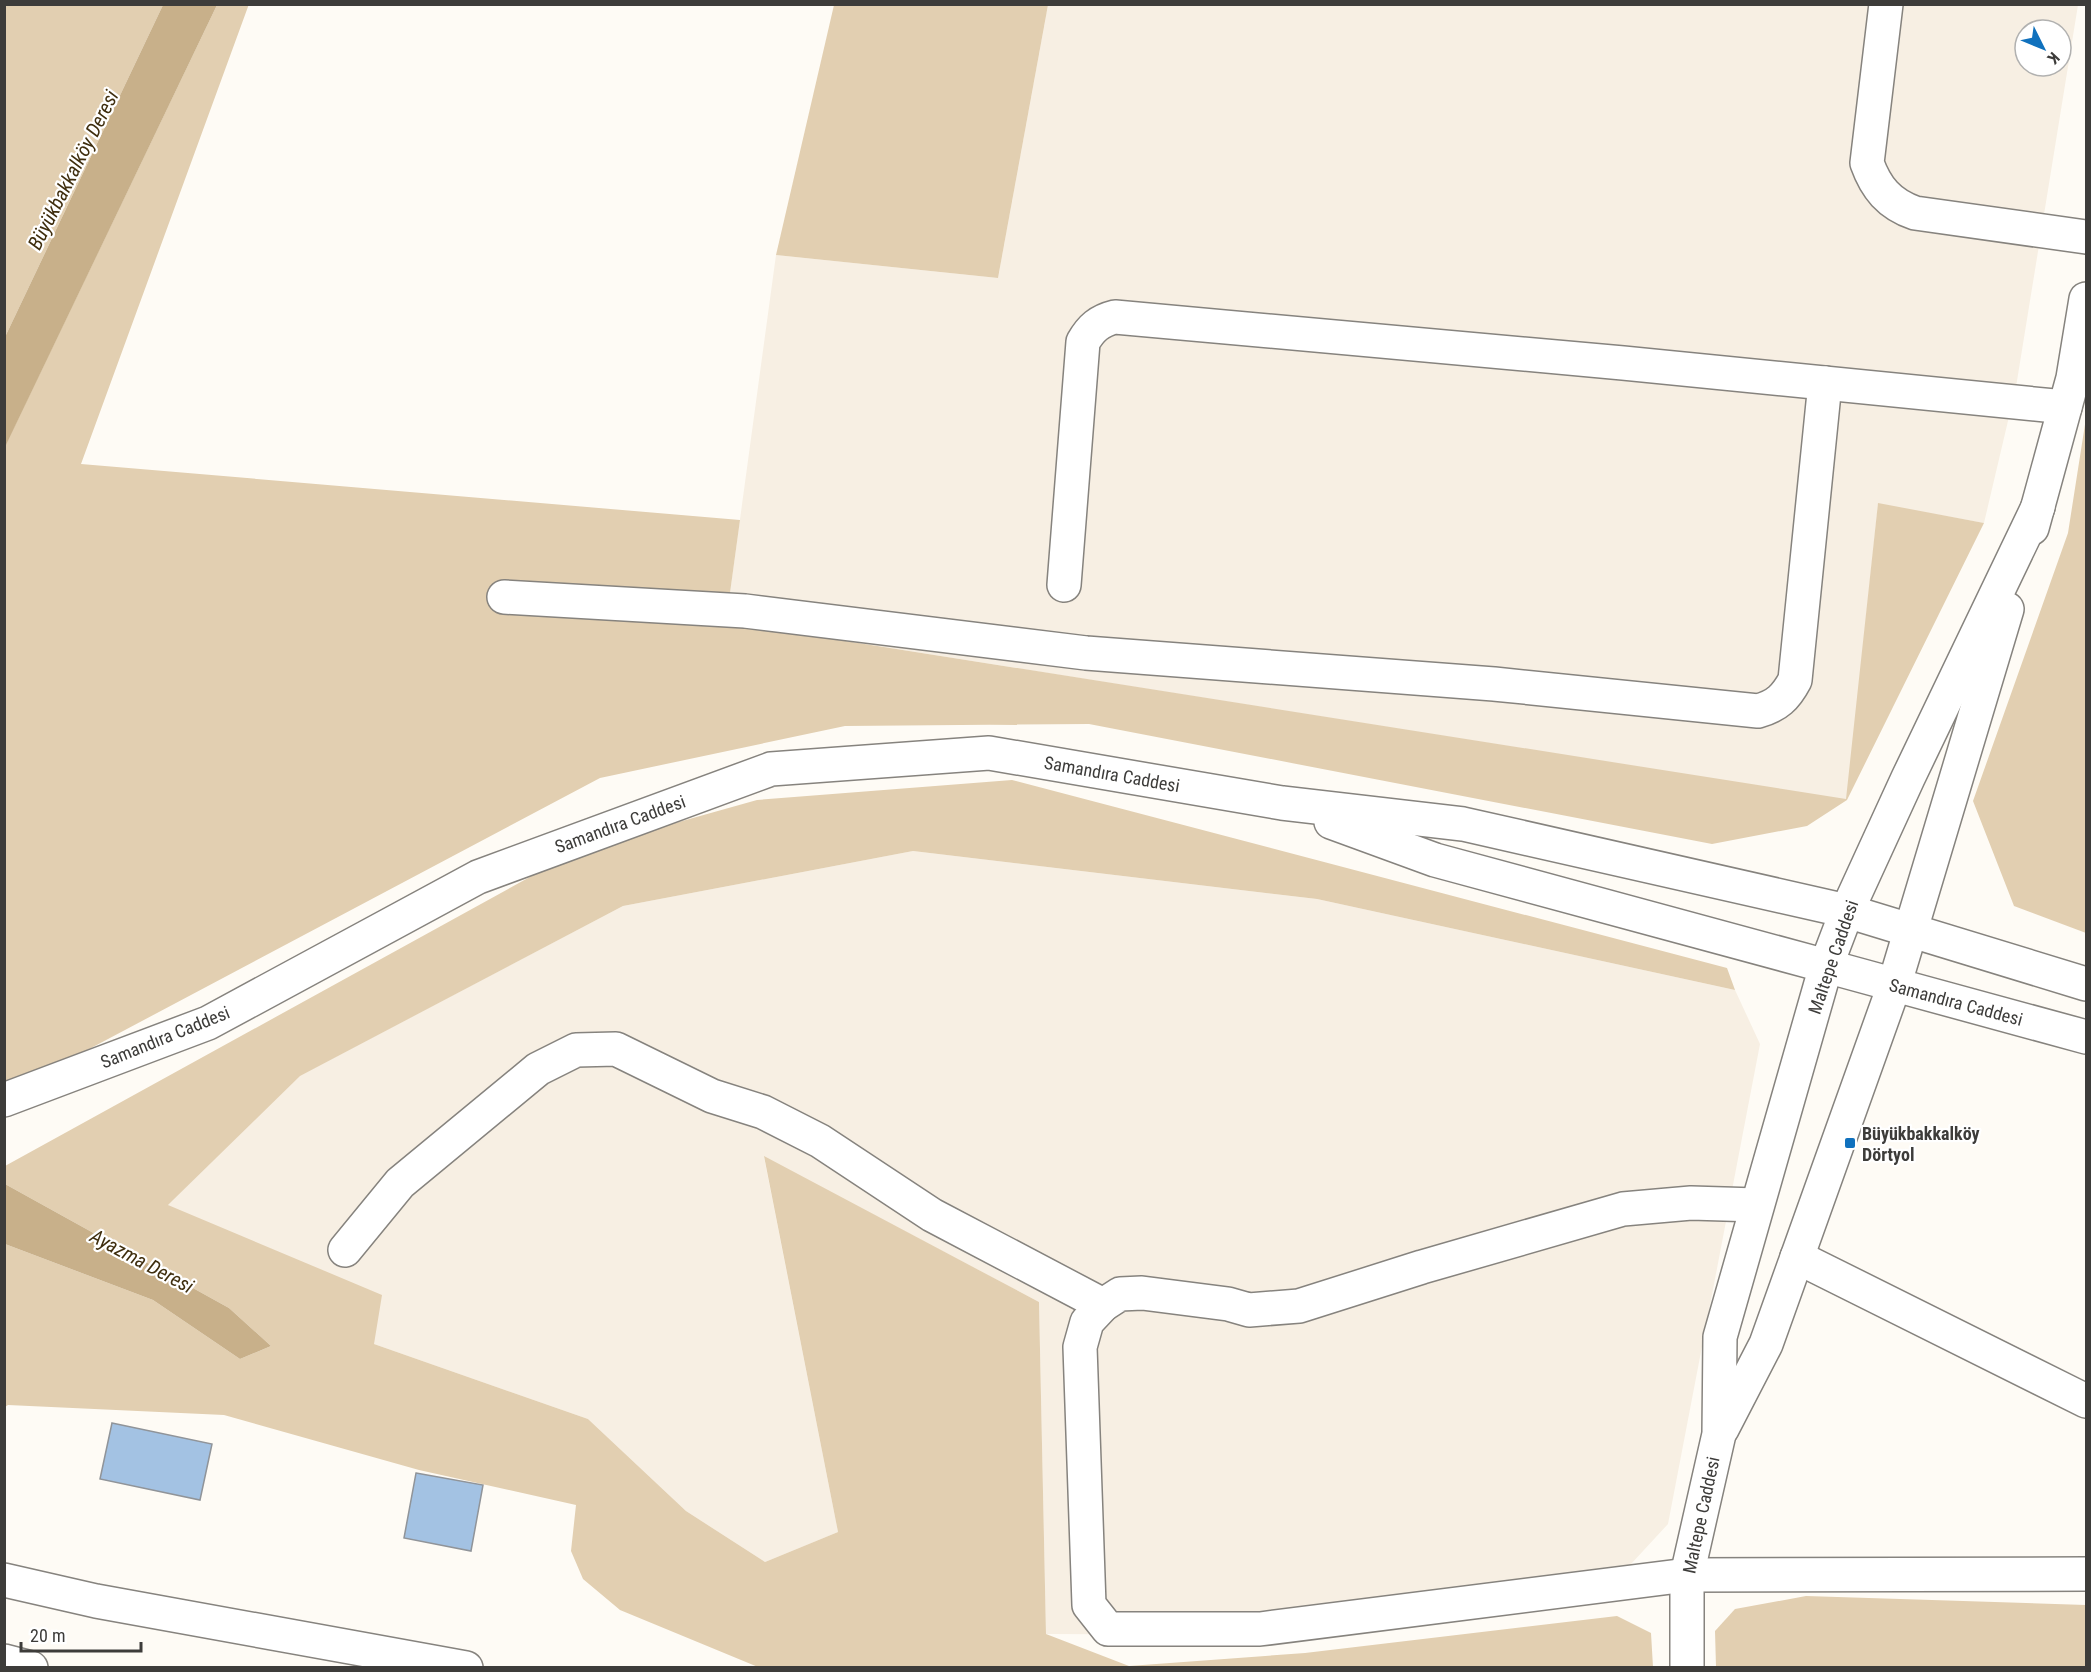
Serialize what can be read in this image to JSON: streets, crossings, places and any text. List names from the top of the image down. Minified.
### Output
{"streets":{"main road":["Samandıra Caddesi","Maltepe Caddesi"]},"crossings":[["Samandıra Caddesi","Maltepe Caddesi"]],"water":["Büyükbakkalköy Deresi","Ayazma Deresi"],"places":{"transit":["Büyükbakkalköy Dörtyol"]},"scale_bar":"20 m","north":"bottom right"}
